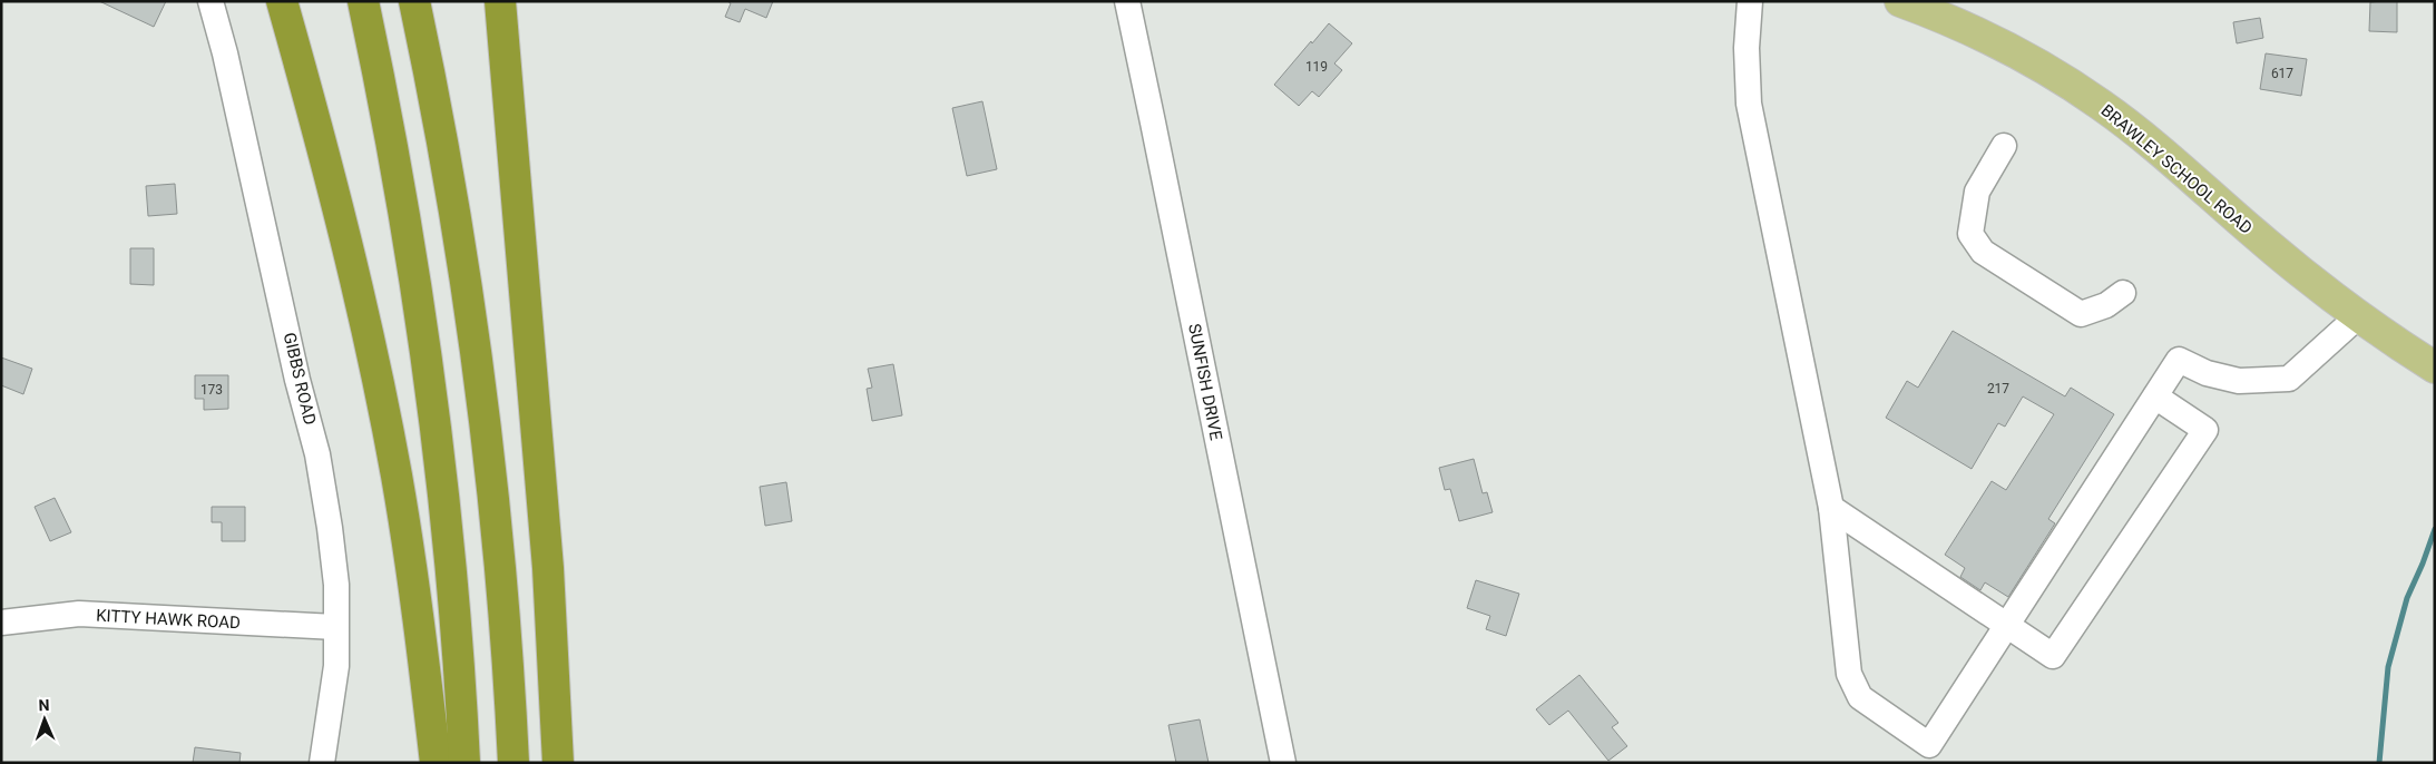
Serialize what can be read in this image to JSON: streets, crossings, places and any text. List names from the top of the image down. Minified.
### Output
{"streets":{"main road":["BRAWLEY SCHOOL ROAD"],"street":["GIBBS ROAD","SUNFISH DRIVE","KITTY HAWK ROAD"]},"crossings":[["GIBBS ROAD","KITTY HAWK ROAD"]],"house_numbers":["119","617","217","173"],"north":"top"}
